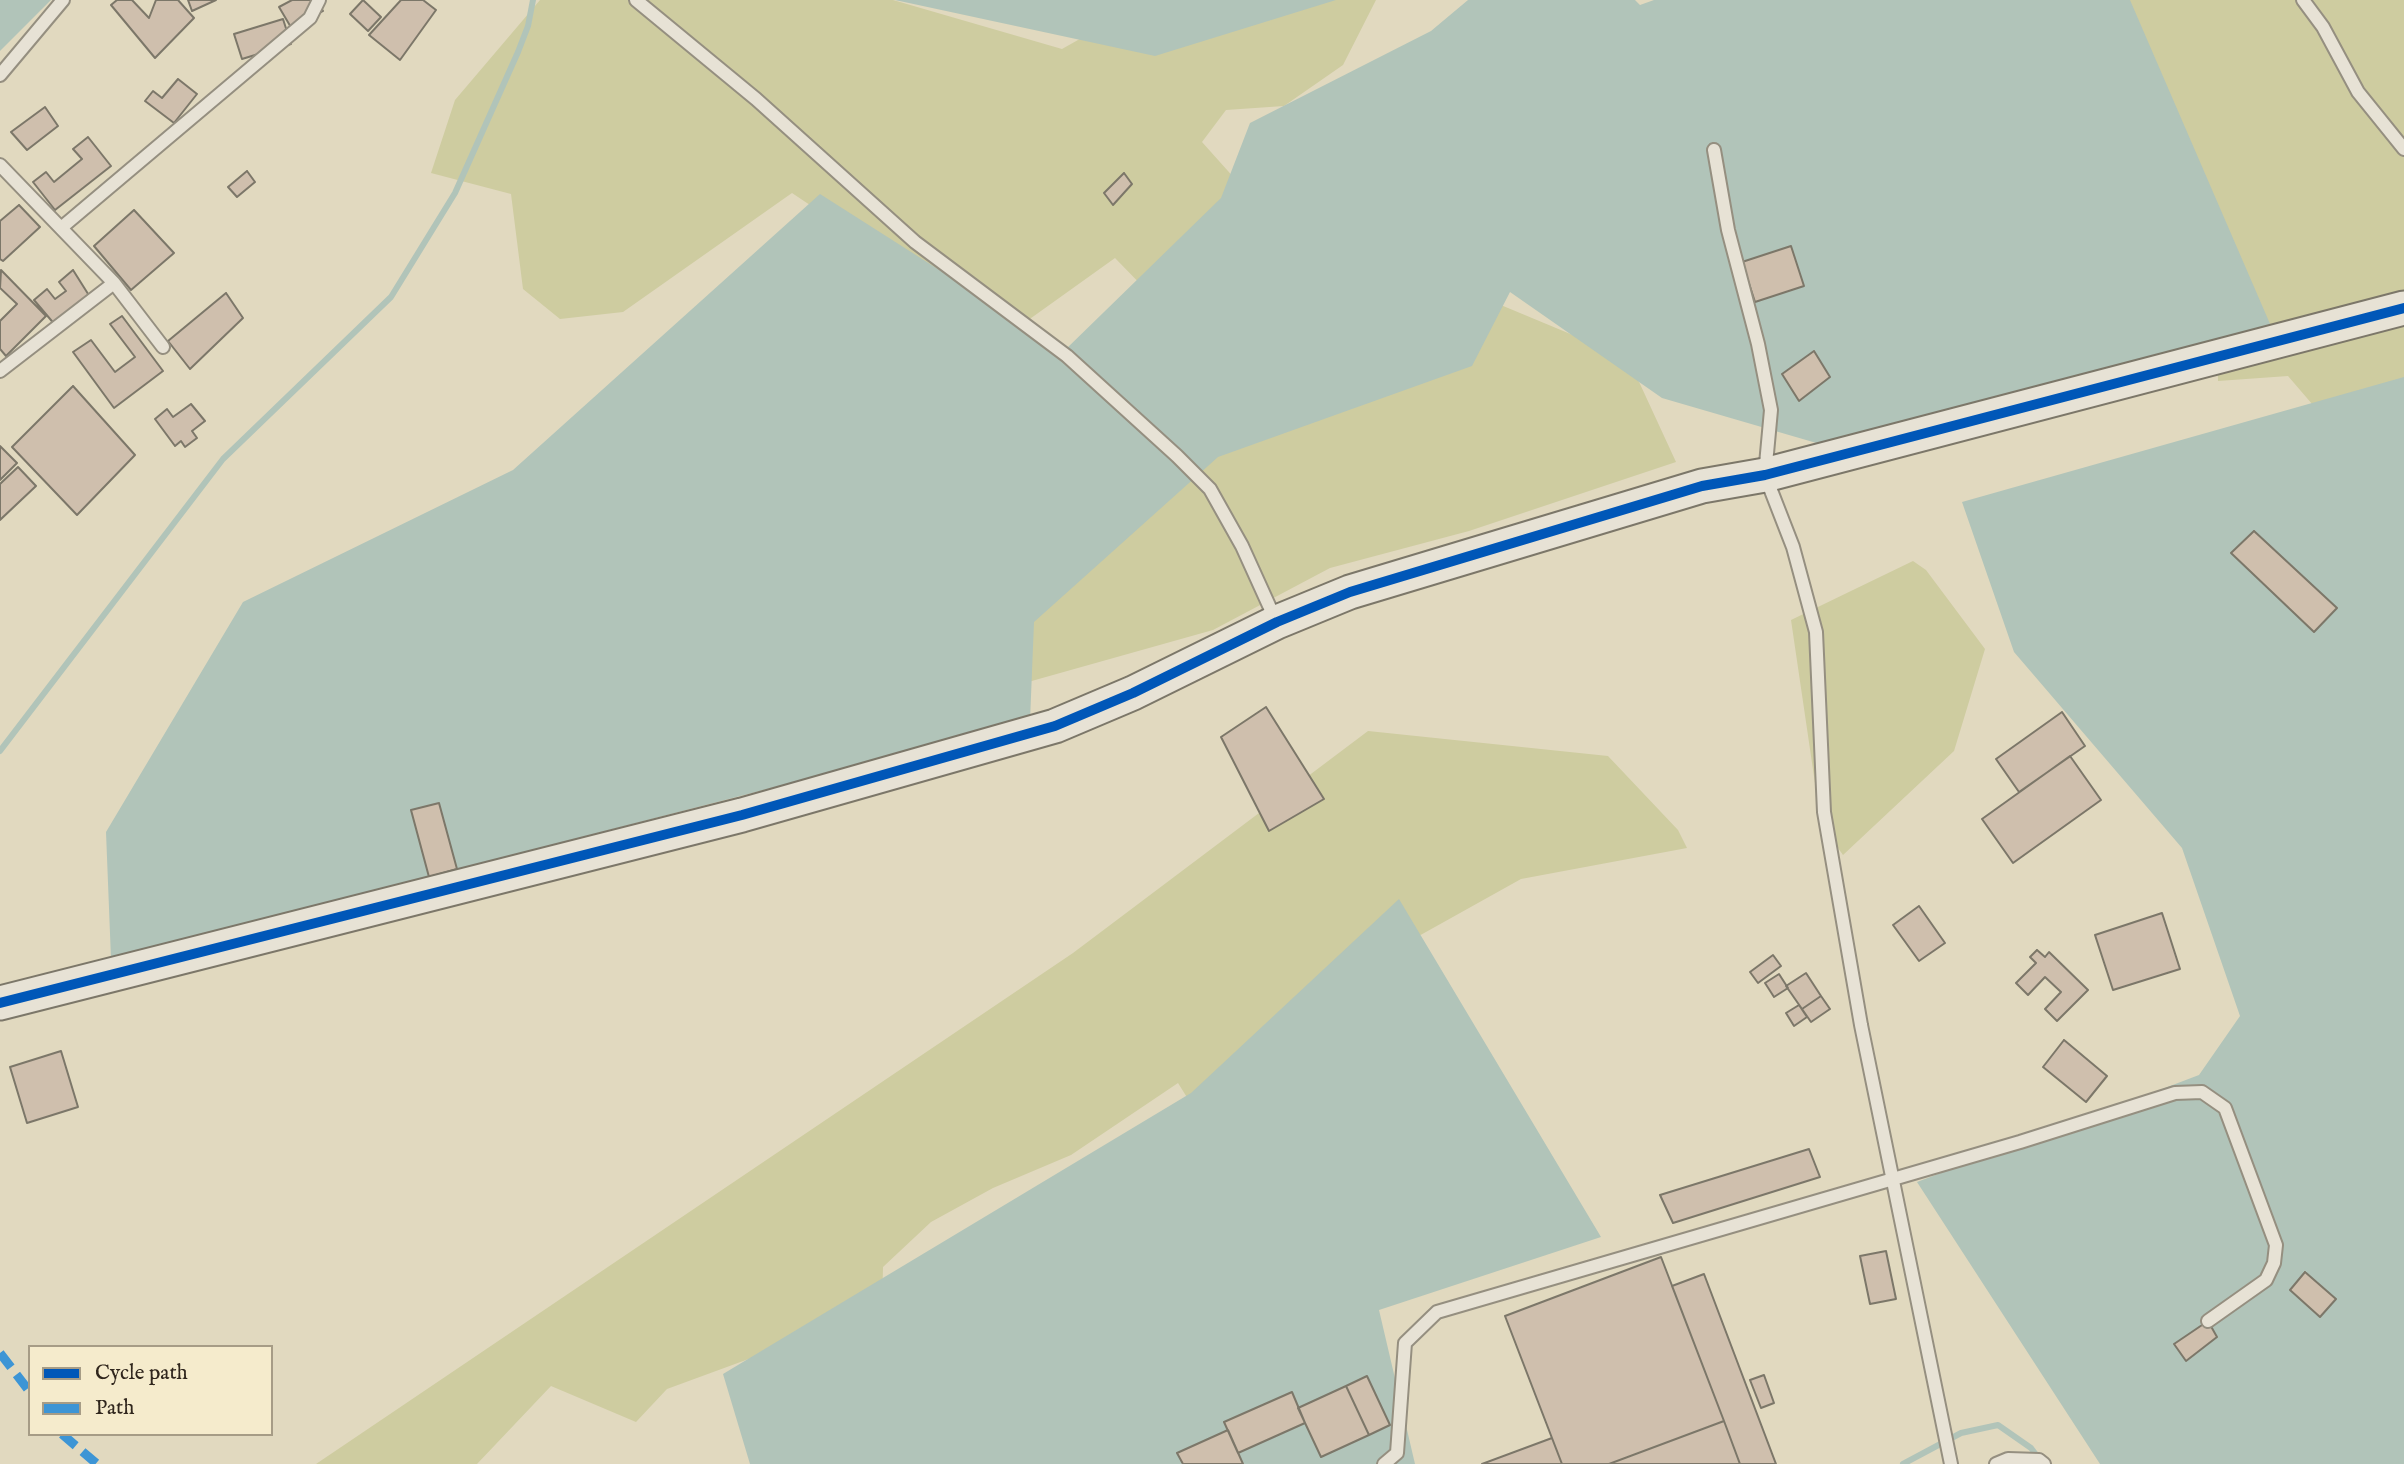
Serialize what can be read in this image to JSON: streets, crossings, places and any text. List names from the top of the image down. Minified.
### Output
{"legend":["Cycle path","Path"]}
